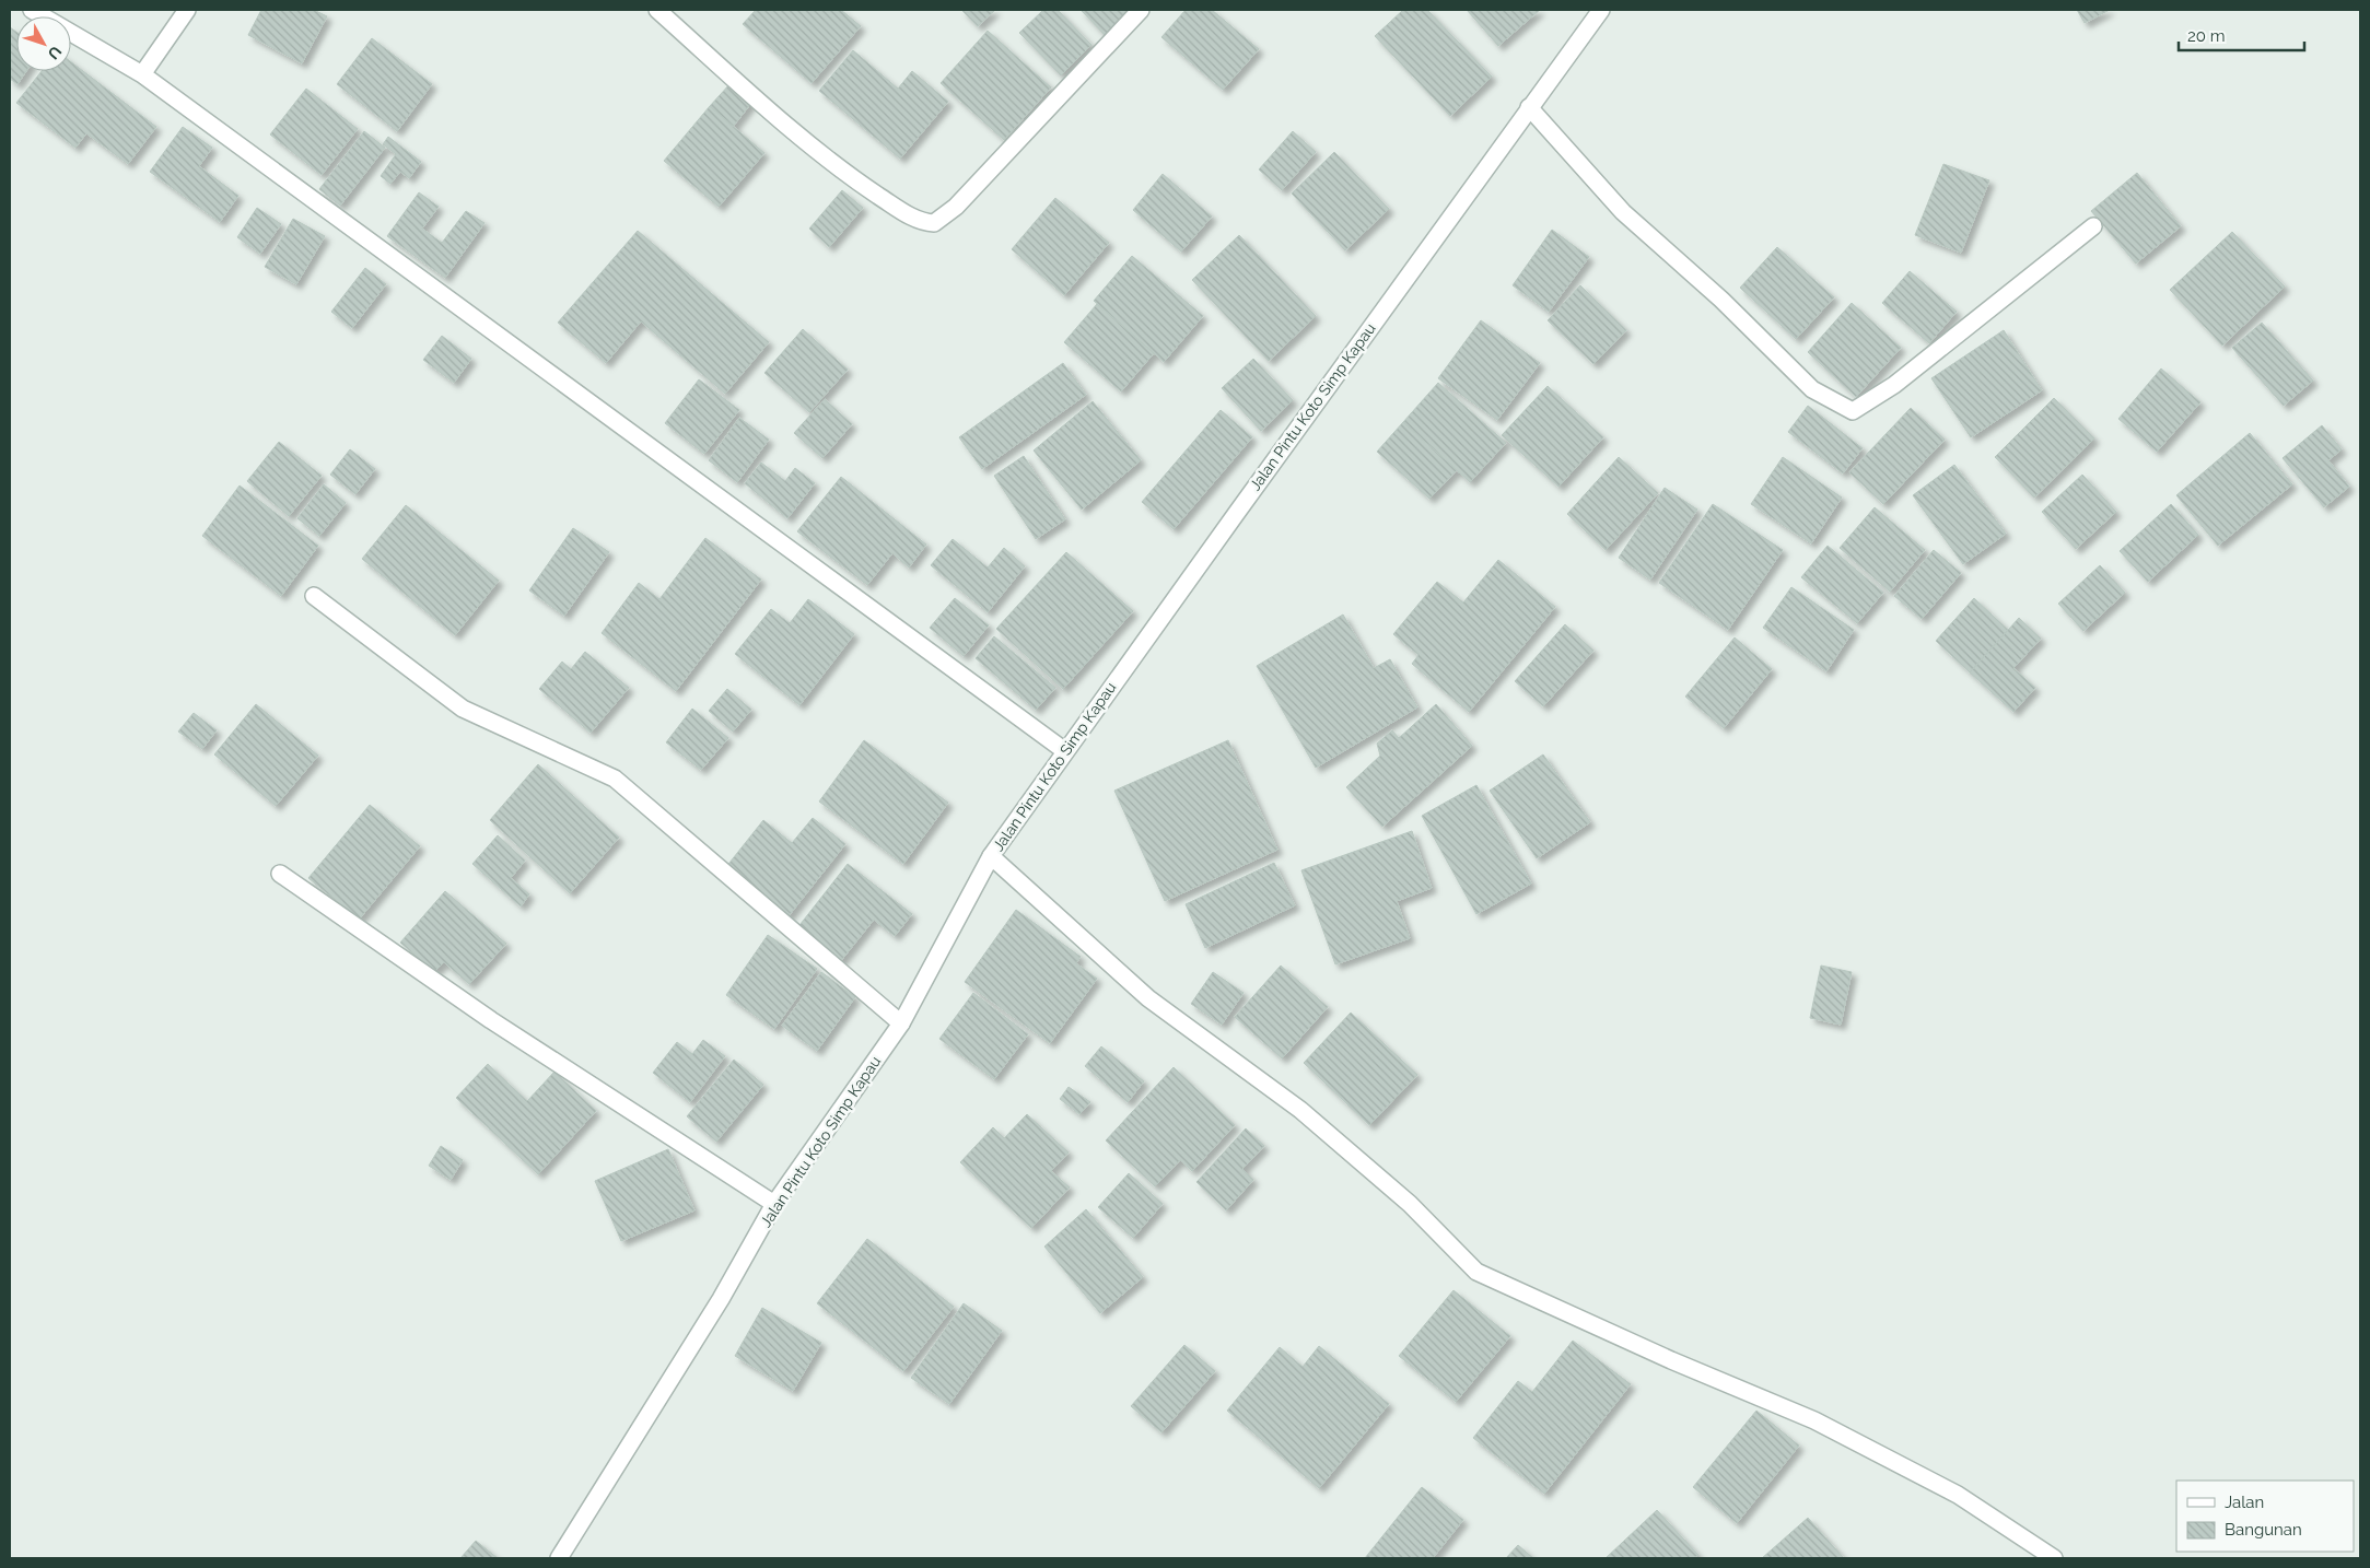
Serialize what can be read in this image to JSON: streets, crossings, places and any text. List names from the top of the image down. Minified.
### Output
{"streets":{"street":["Jalan Pintu Koto Simp Kapau"]},"legend":["Jalan","Bangunan"],"scale_bar":"20 m","north":"bottom right"}
